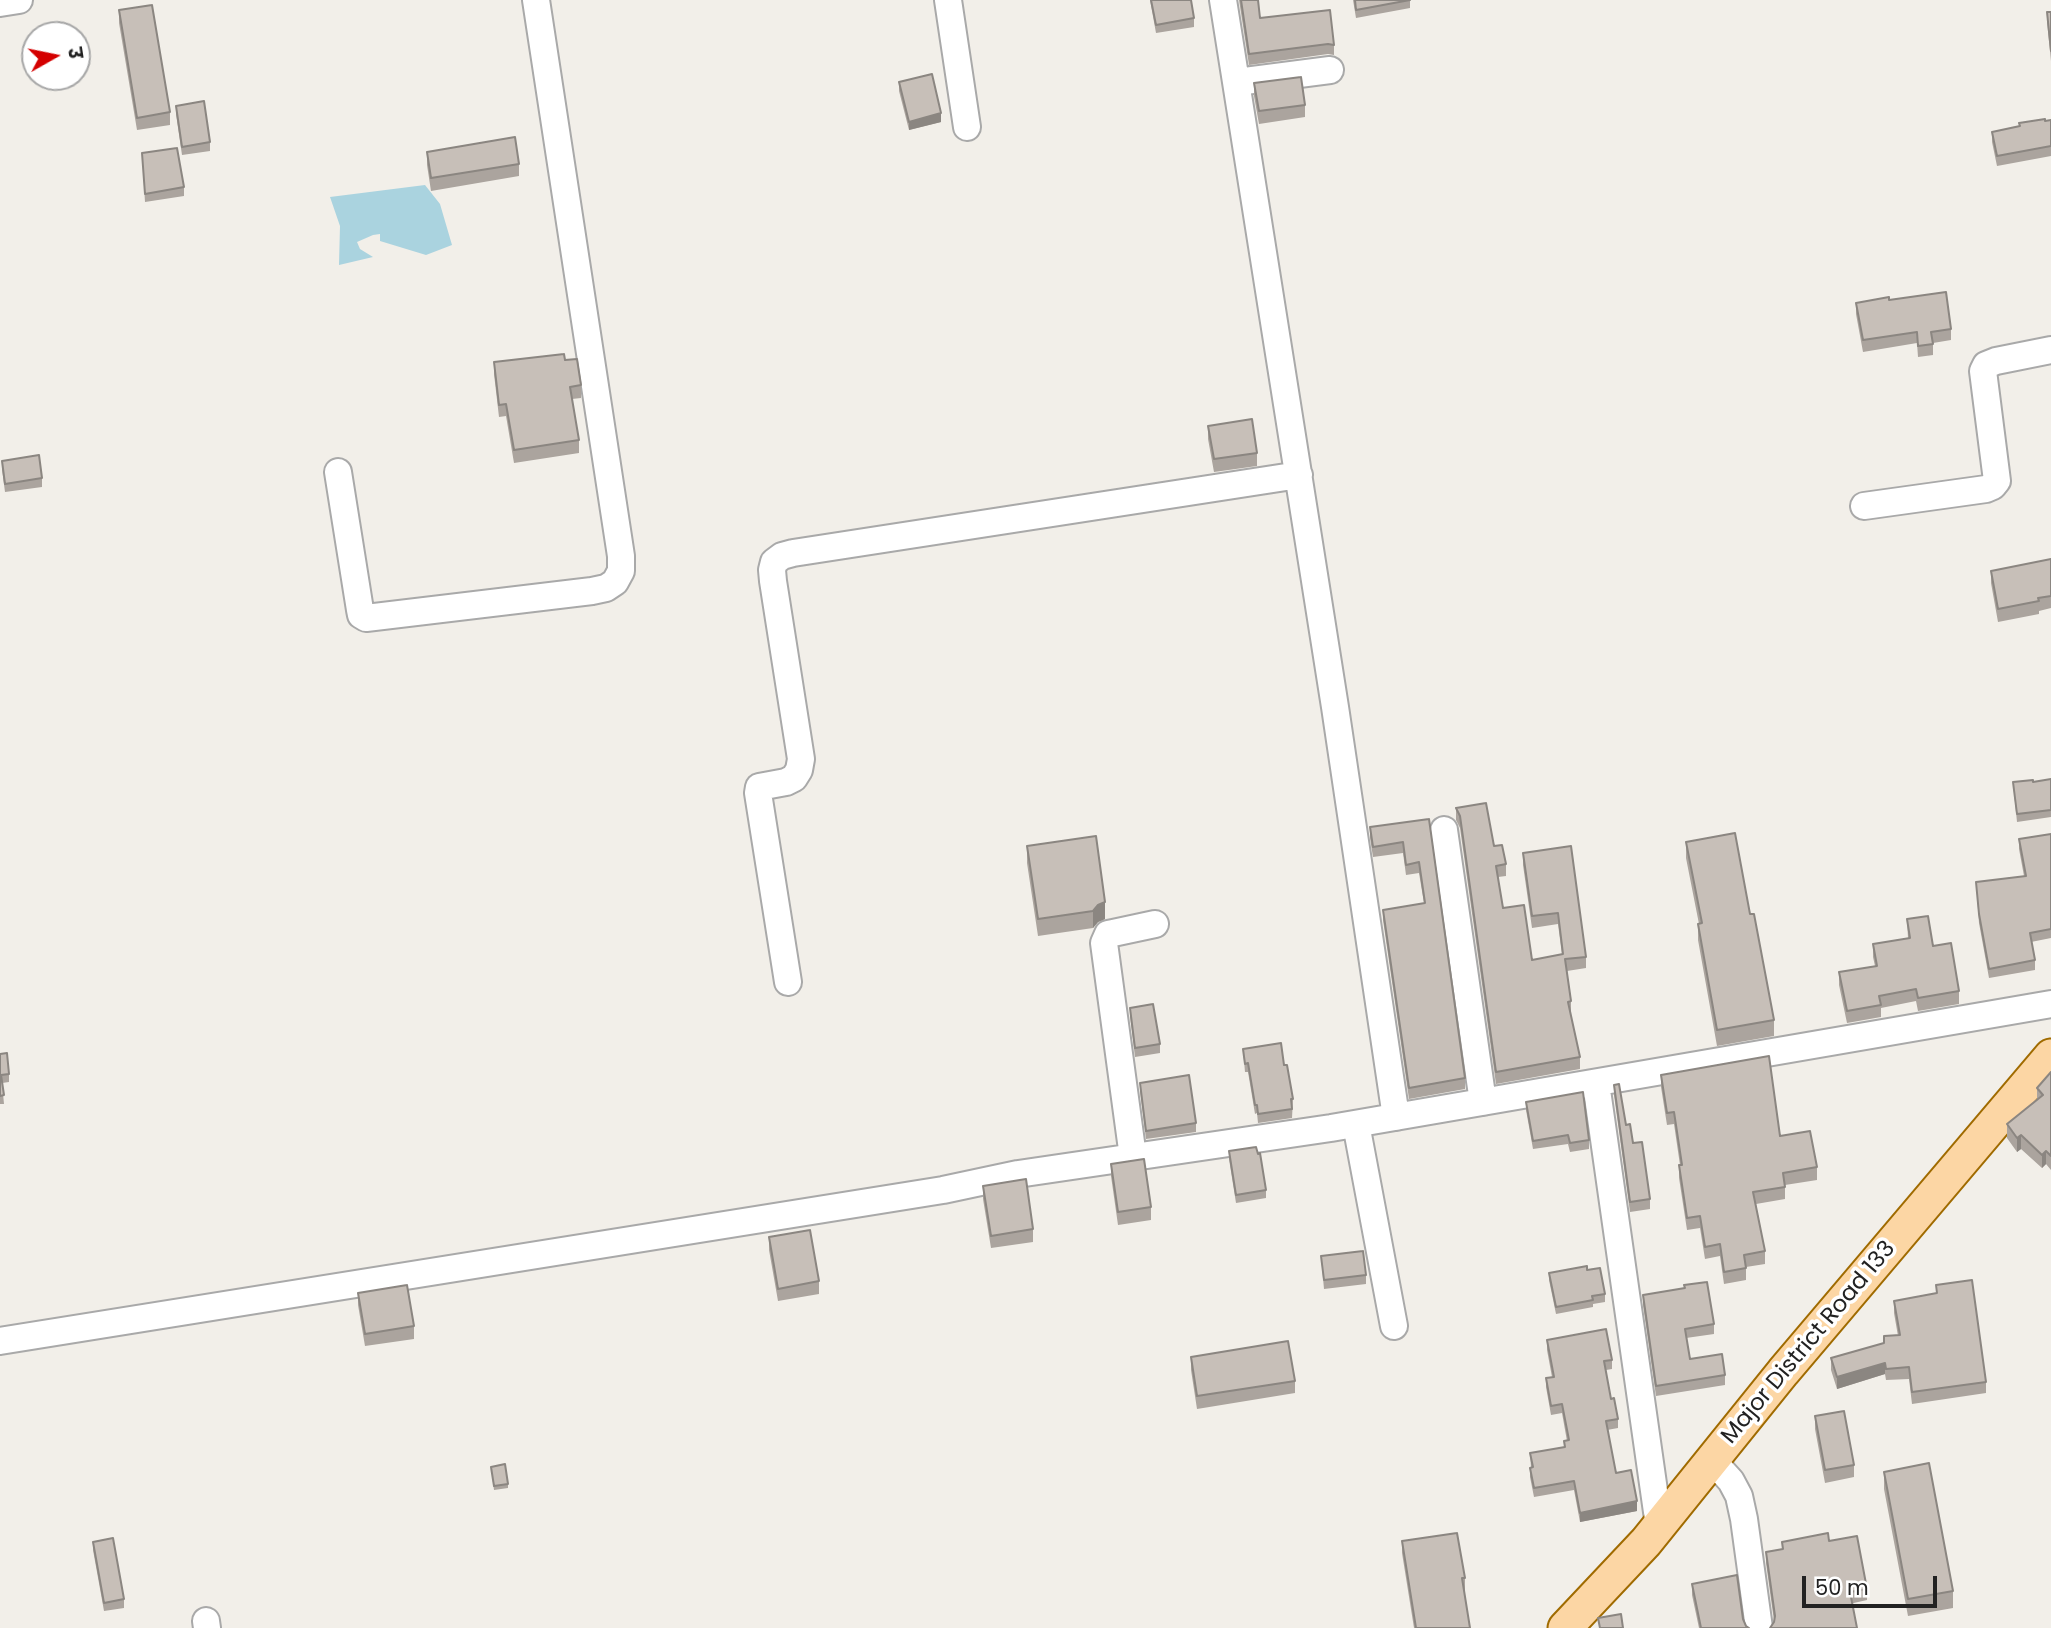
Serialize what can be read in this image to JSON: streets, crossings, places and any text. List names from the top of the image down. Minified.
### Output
{"streets":{"main road":["Major District Road 133"]},"scale_bar":"50 m","north":"right"}
